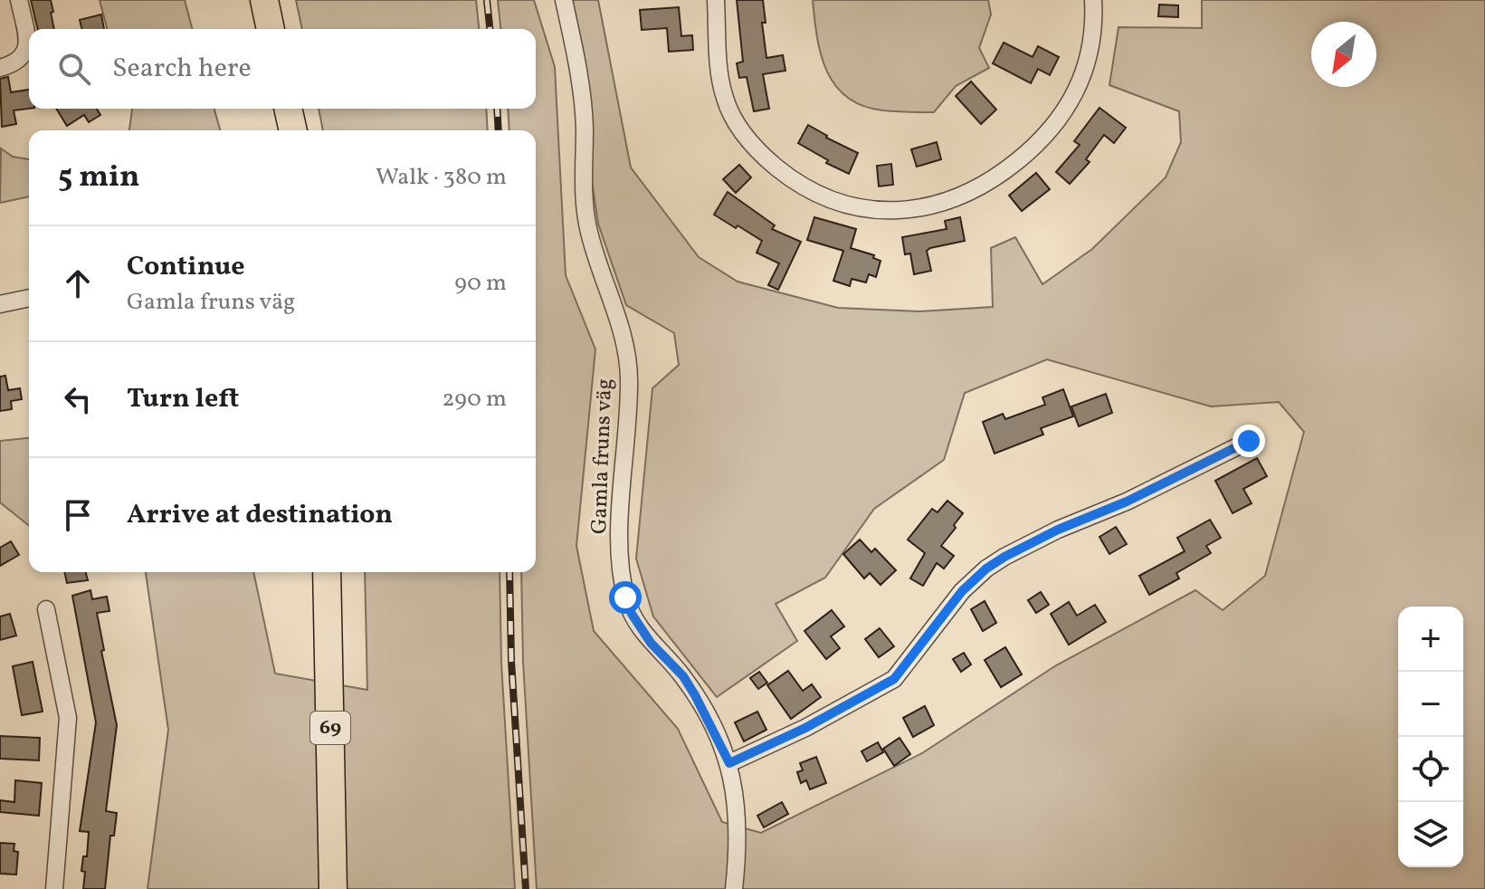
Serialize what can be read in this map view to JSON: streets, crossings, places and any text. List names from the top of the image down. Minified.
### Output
{"streets":{"main road":["69"],"street":["Gamla fruns väg"]},"north":"bottom left","page":{"search":"Search here","heading":["5 min","Walk · 380 m"],"list":[["Continue","Gamla fruns väg","90 m"],["Turn left","290 m"],"Arrive at destination"],"map_buttons":["+","−"]}}
